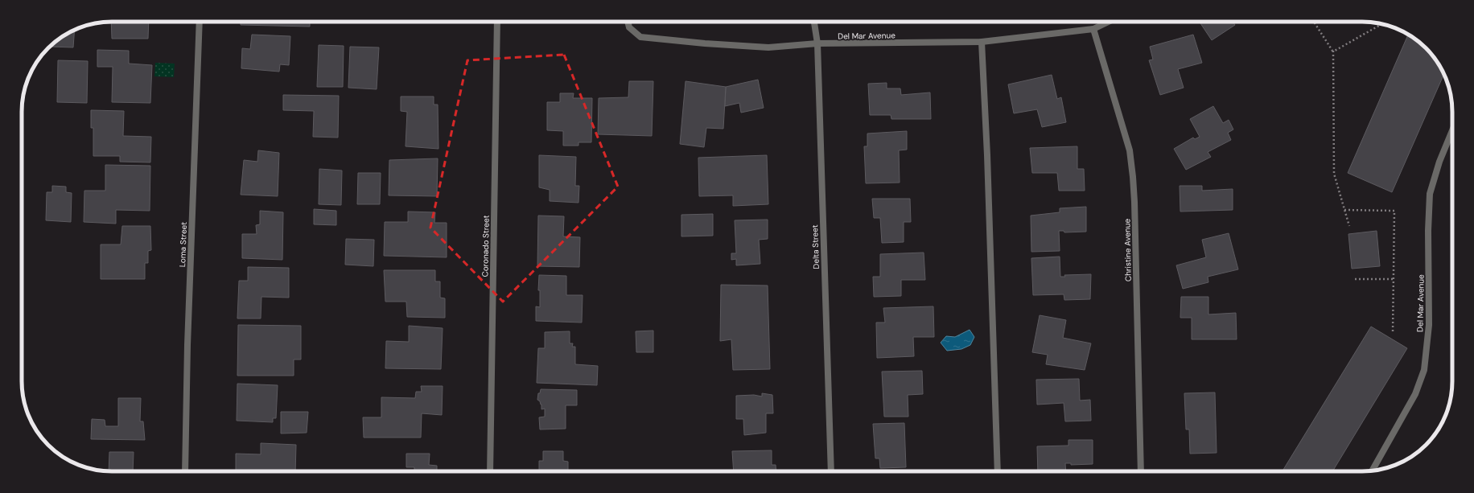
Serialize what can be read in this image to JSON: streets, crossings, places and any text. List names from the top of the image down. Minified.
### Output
{"streets":{"street":["Del Mar Avenue","Loma Street","Coronado Street","Delta Street","Christine Avenue"]},"crossings":[["Del Mar Avenue","Delta Street"],["Del Mar Avenue","Christine Avenue"]]}
